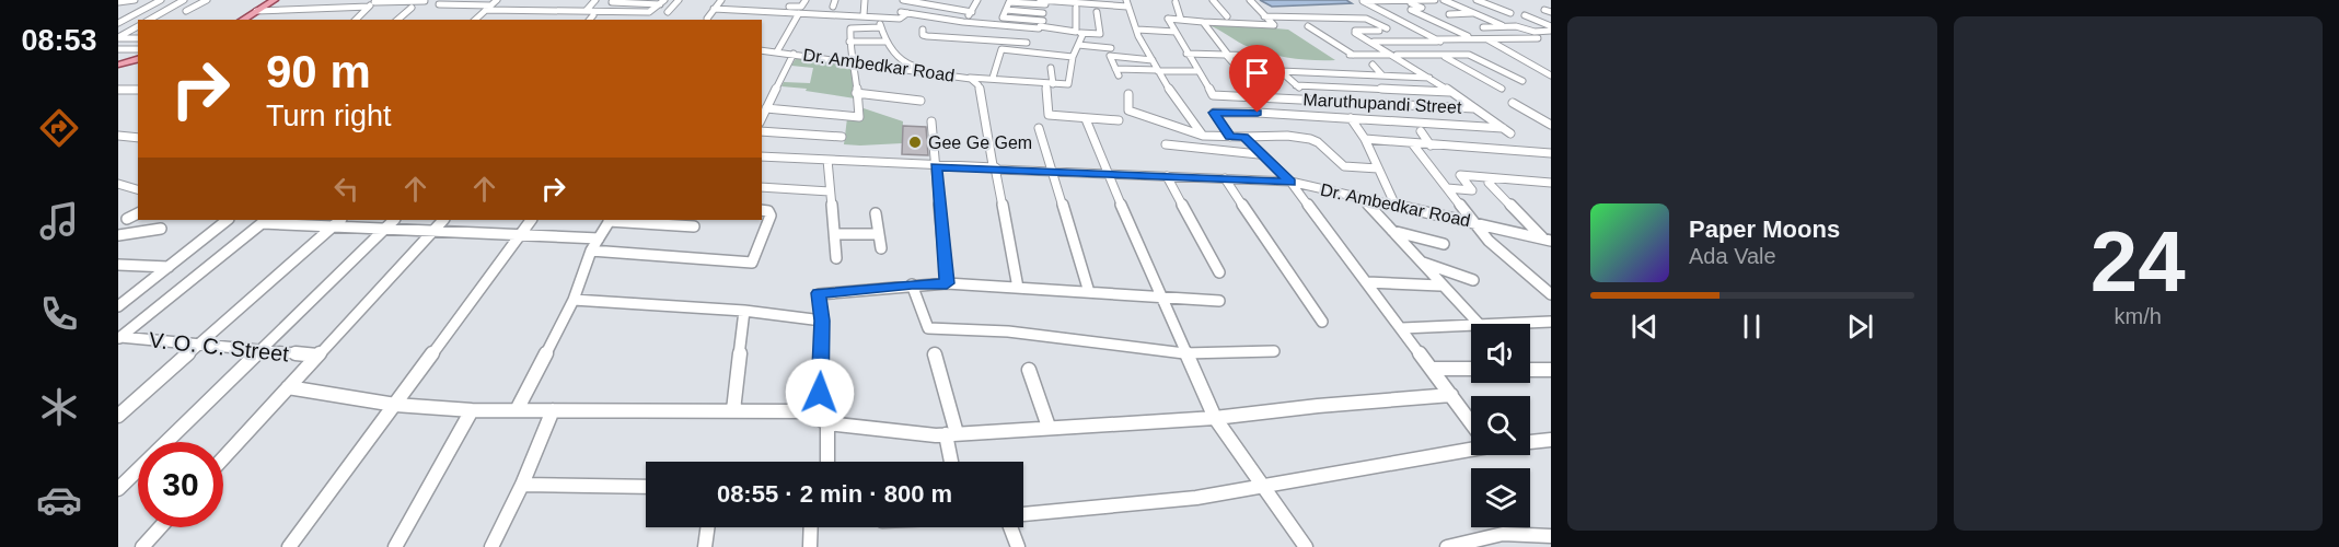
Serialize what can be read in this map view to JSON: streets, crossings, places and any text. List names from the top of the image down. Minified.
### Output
{"streets":{"street":["Dr. Ambedkar Road","Maruthupandi Street","V. O. C. Street"]},"places":["Gee Ge Gem"],"page":{"tabs":"08:53","tile":["24","km/h"],"turn":["90 m","Turn right"],"song":["Paper Moons","Ada Vale"],"limit":"30","trip":"08:55 · 2 min · 800 m"}}
